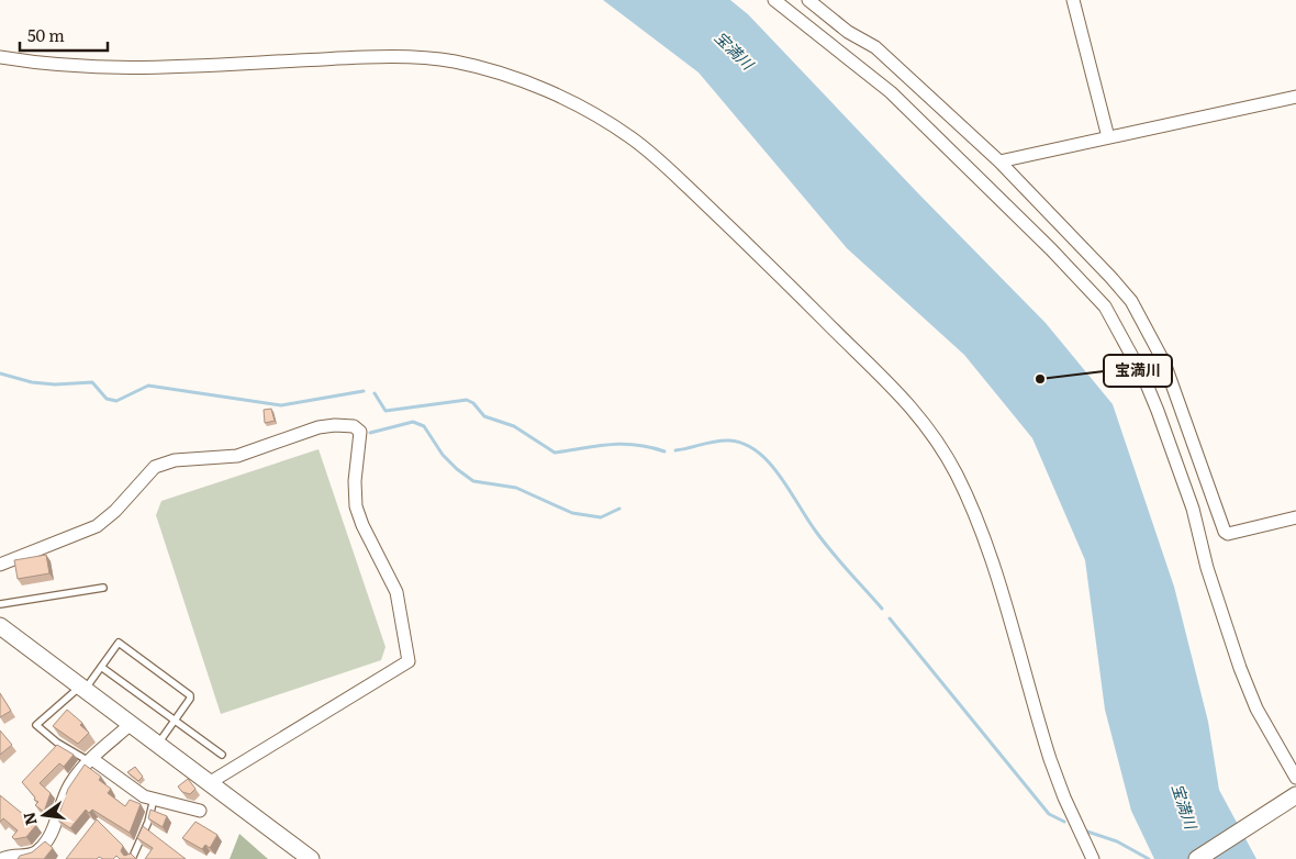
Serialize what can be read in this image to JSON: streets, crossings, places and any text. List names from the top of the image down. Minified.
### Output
{"water":["宝満川"],"places":["宝満川"],"scale_bar":"50 m","north":"left"}
